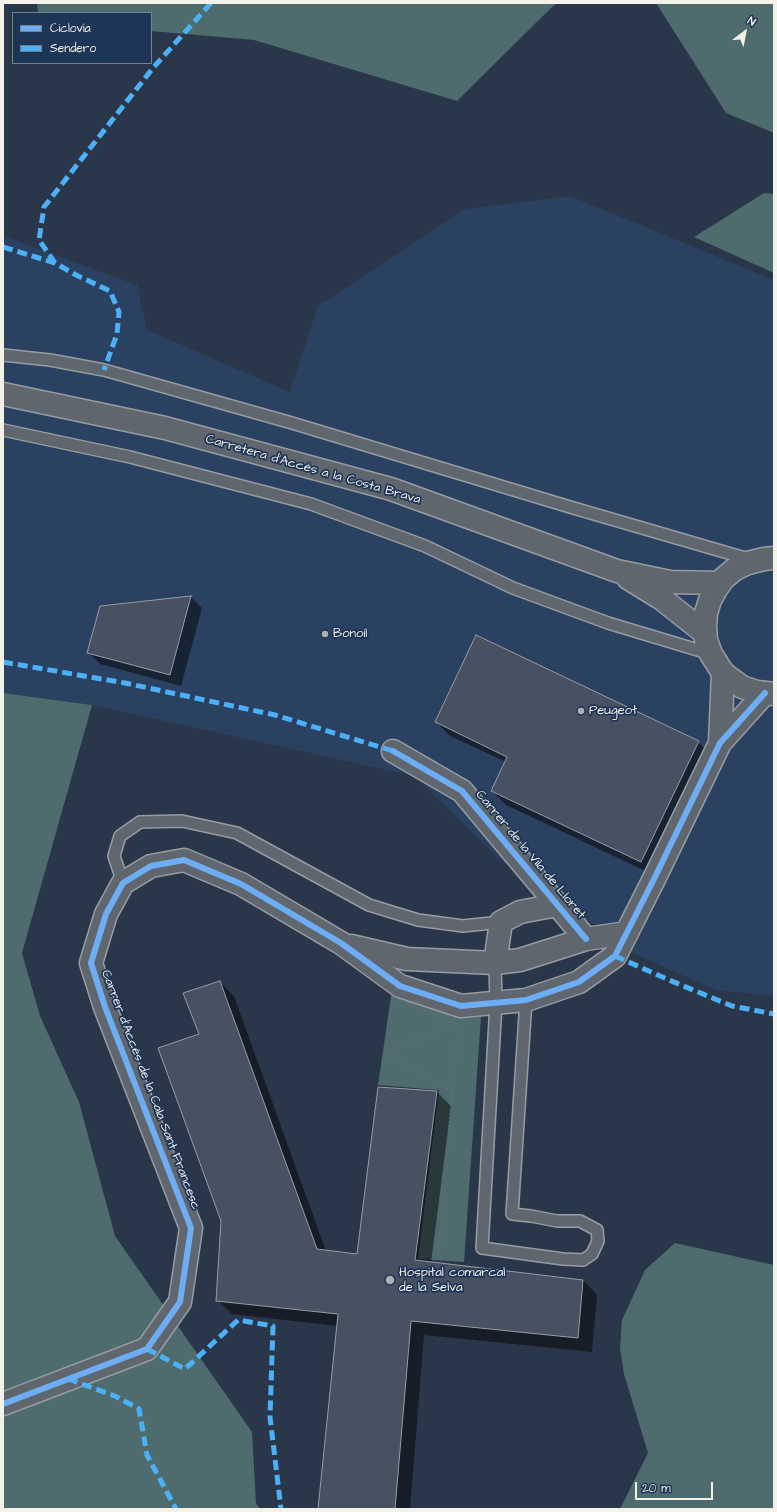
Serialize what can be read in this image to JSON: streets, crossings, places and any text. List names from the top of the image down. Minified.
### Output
{"streets":{"street":["Carretera d'Accés a la Costa Brava","Carrer de la Vila de Lloret","Carrer d'Accés de la Cala Sant Francesc"]},"crossings":[["Carrer de la Vila de Lloret","Carrer d'Accés de la Cala Sant Francesc"]],"places":["Bonoil","Peugeot","Hospital comarcal de la Selva"],"legend":["Ciclovía","Sendero"],"scale_bar":"20 m","north":"top right"}
